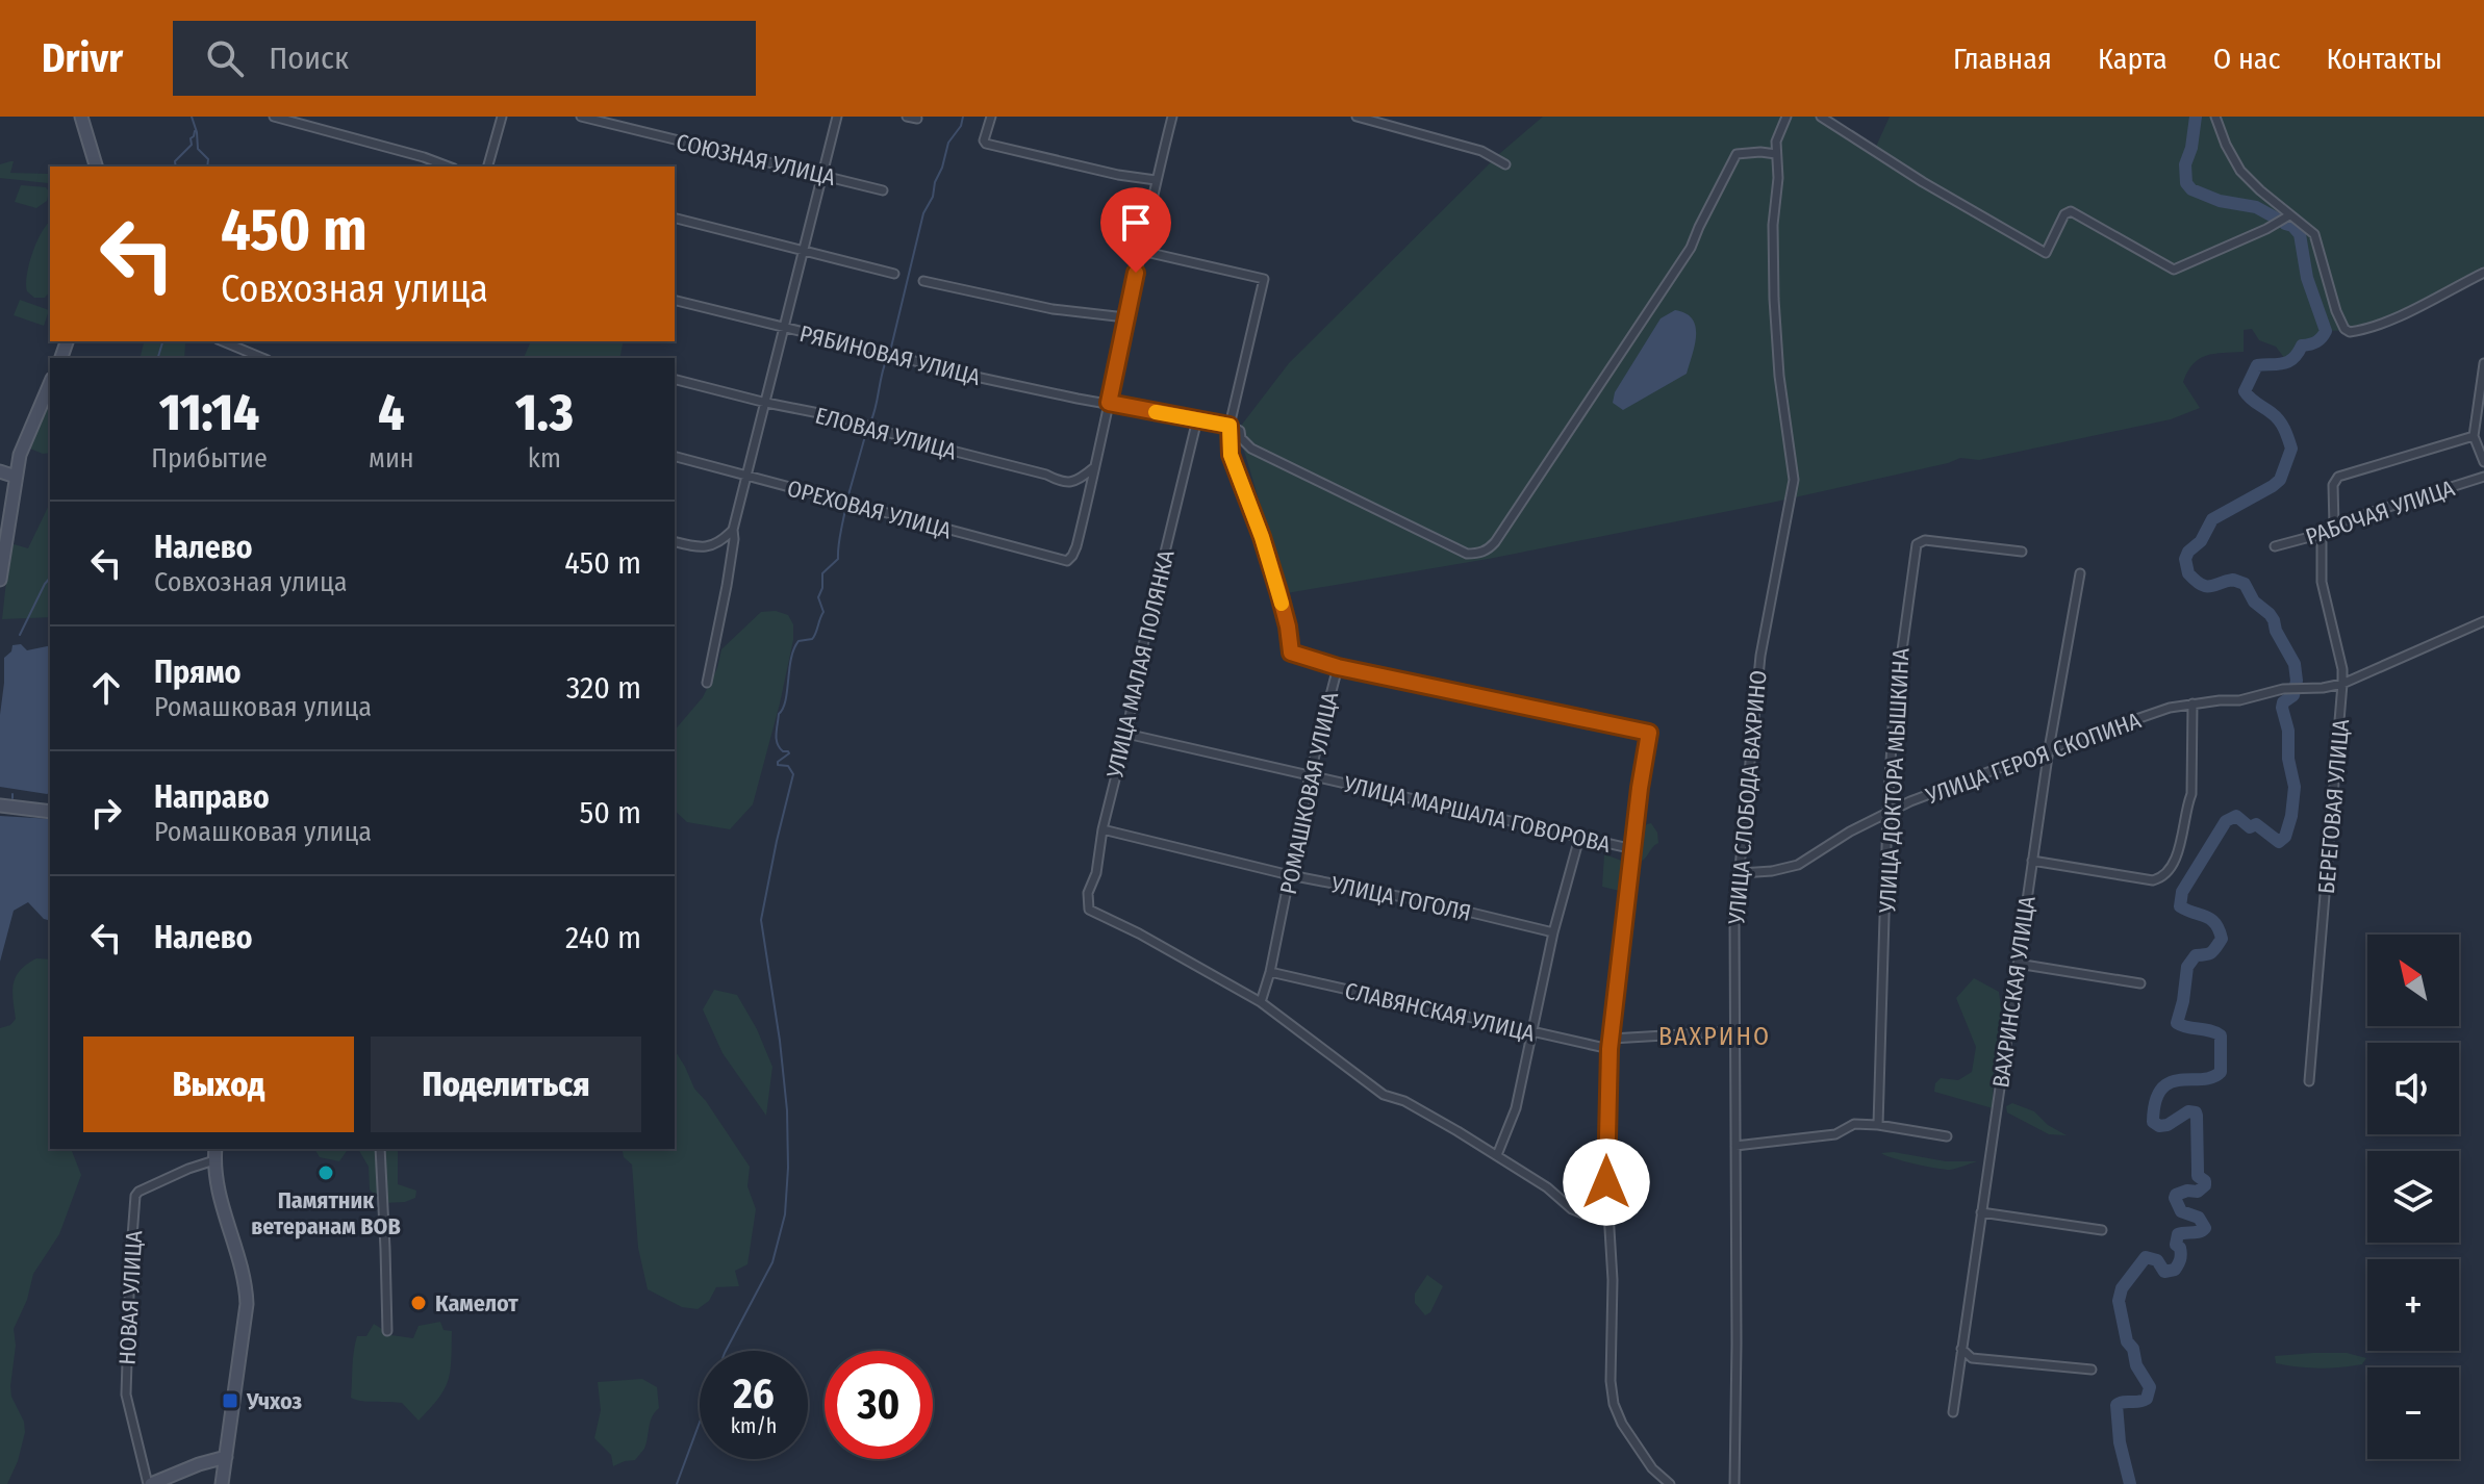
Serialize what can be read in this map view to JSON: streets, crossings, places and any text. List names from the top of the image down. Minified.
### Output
{"streets":{"street":["СОЮЗНАЯ УЛИЦА","РЯБИНОВАЯ УЛИЦА","ЕЛОВАЯ УЛИЦА","ОРЕХОВАЯ УЛИЦА","РАБОЧАЯ УЛИЦА","УЛИЦА МАЛАЯ ПОЛЯНКА","УЛИЦА ГЕРОЯ СКОПИНА","УЛИЦА ДОКТОРА МЫШКИНА","РОМАШКОВАЯ УЛИЦА","УЛИЦА СЛОБОДА ВАХРИНО","БЕРЕГОВАЯ УЛИЦА","УЛИЦА МАРШАЛА ГОВОРОВА","УЛИЦА ГОГОЛЯ","ВАХРИНСКАЯ УЛИЦА","СЛАВЯНСКАЯ УЛИЦА","НОВАЯ УЛИЦА"]},"crossings":[["РЯБИНОВАЯ УЛИЦА","УЛИЦА МАЛАЯ ПОЛЯНКА"],["РЯБИНОВАЯ УЛИЦА","РОМАШКОВАЯ УЛИЦА"],["ЕЛОВАЯ УЛИЦА","ОРЕХОВАЯ УЛИЦА"],["РАБОЧАЯ УЛИЦА","БЕРЕГОВАЯ УЛИЦА"],["УЛИЦА МАЛАЯ ПОЛЯНКА","РОМАШКОВАЯ УЛИЦА"],["УЛИЦА МАЛАЯ ПОЛЯНКА","УЛИЦА МАРШАЛА ГОВОРОВА"],["УЛИЦА МАЛАЯ ПОЛЯНКА","УЛИЦА ГОГОЛЯ"],["УЛИЦА ГЕРОЯ СКОПИНА","УЛИЦА ДОКТОРА МЫШКИНА"],["УЛИЦА ГЕРОЯ СКОПИНА","УЛИЦА СЛОБОДА ВАХРИНО"],["УЛИЦА ГЕРОЯ СКОПИНА","БЕРЕГОВАЯ УЛИЦА"],["УЛИЦА ГЕРОЯ СКОПИНА","ВАХРИНСКАЯ УЛИЦА"],["РОМАШКОВАЯ УЛИЦА","УЛИЦА МАРШАЛА ГОВОРОВА"],["РОМАШКОВАЯ УЛИЦА","УЛИЦА ГОГОЛЯ"],["РОМАШКОВАЯ УЛИЦА","СЛАВЯНСКАЯ УЛИЦА"]],"districts":["ВАХРИНО"],"places":{"other":["Памятник ветеранам ВОВ","Камелот"],"transit":["Учхоз"]},"north":"top left","page":{"header":"Drivr","search":"Поиск","nav":["Главная","Карта","О нас","Контакты"],"turn":["450 m","Совхозная улица"],"eta":["11:14","Прибытие","4","мин","1.3","km"],"list":[{"name":"Налево","note":"Совхозная улица","value":"450 m"},{"name":"Прямо","note":"Ромашковая улица","value":"320 m"},{"name":"Направо","note":"Ромашковая улица","value":"50 m"},{"name":"Налево","value":"240 m"}],"map_buttons":["+","−"],"buttons":["Выход","Поделиться"],"speed":"26 km/h","limit":"30"}}
